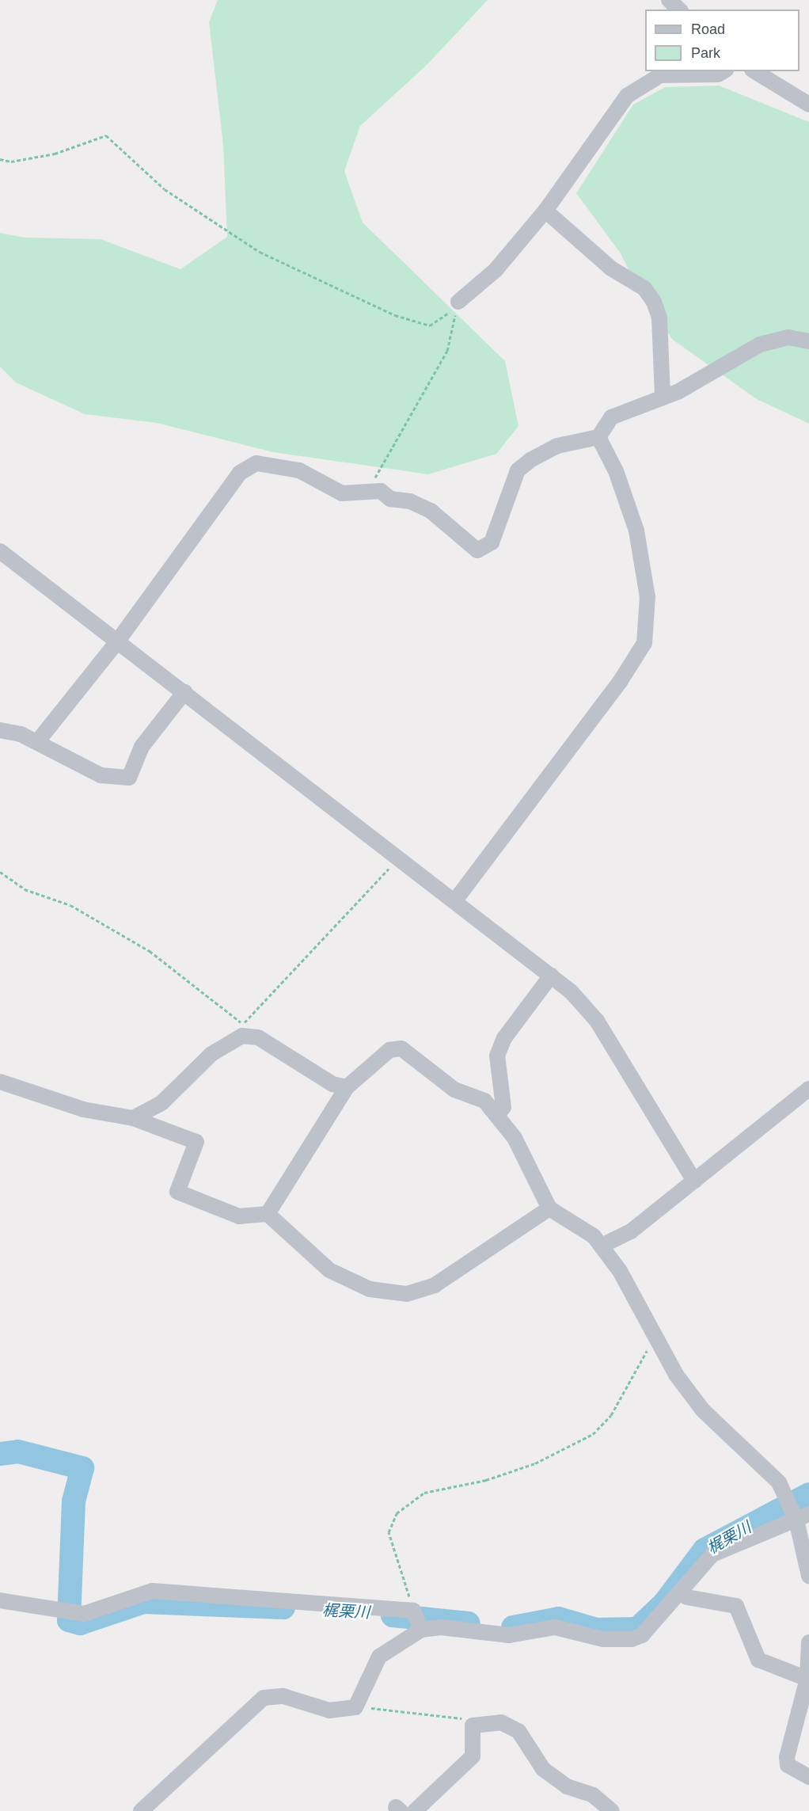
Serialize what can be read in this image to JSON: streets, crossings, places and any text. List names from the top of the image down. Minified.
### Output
{"water":["梶栗川"],"legend":["Road","Park"]}
